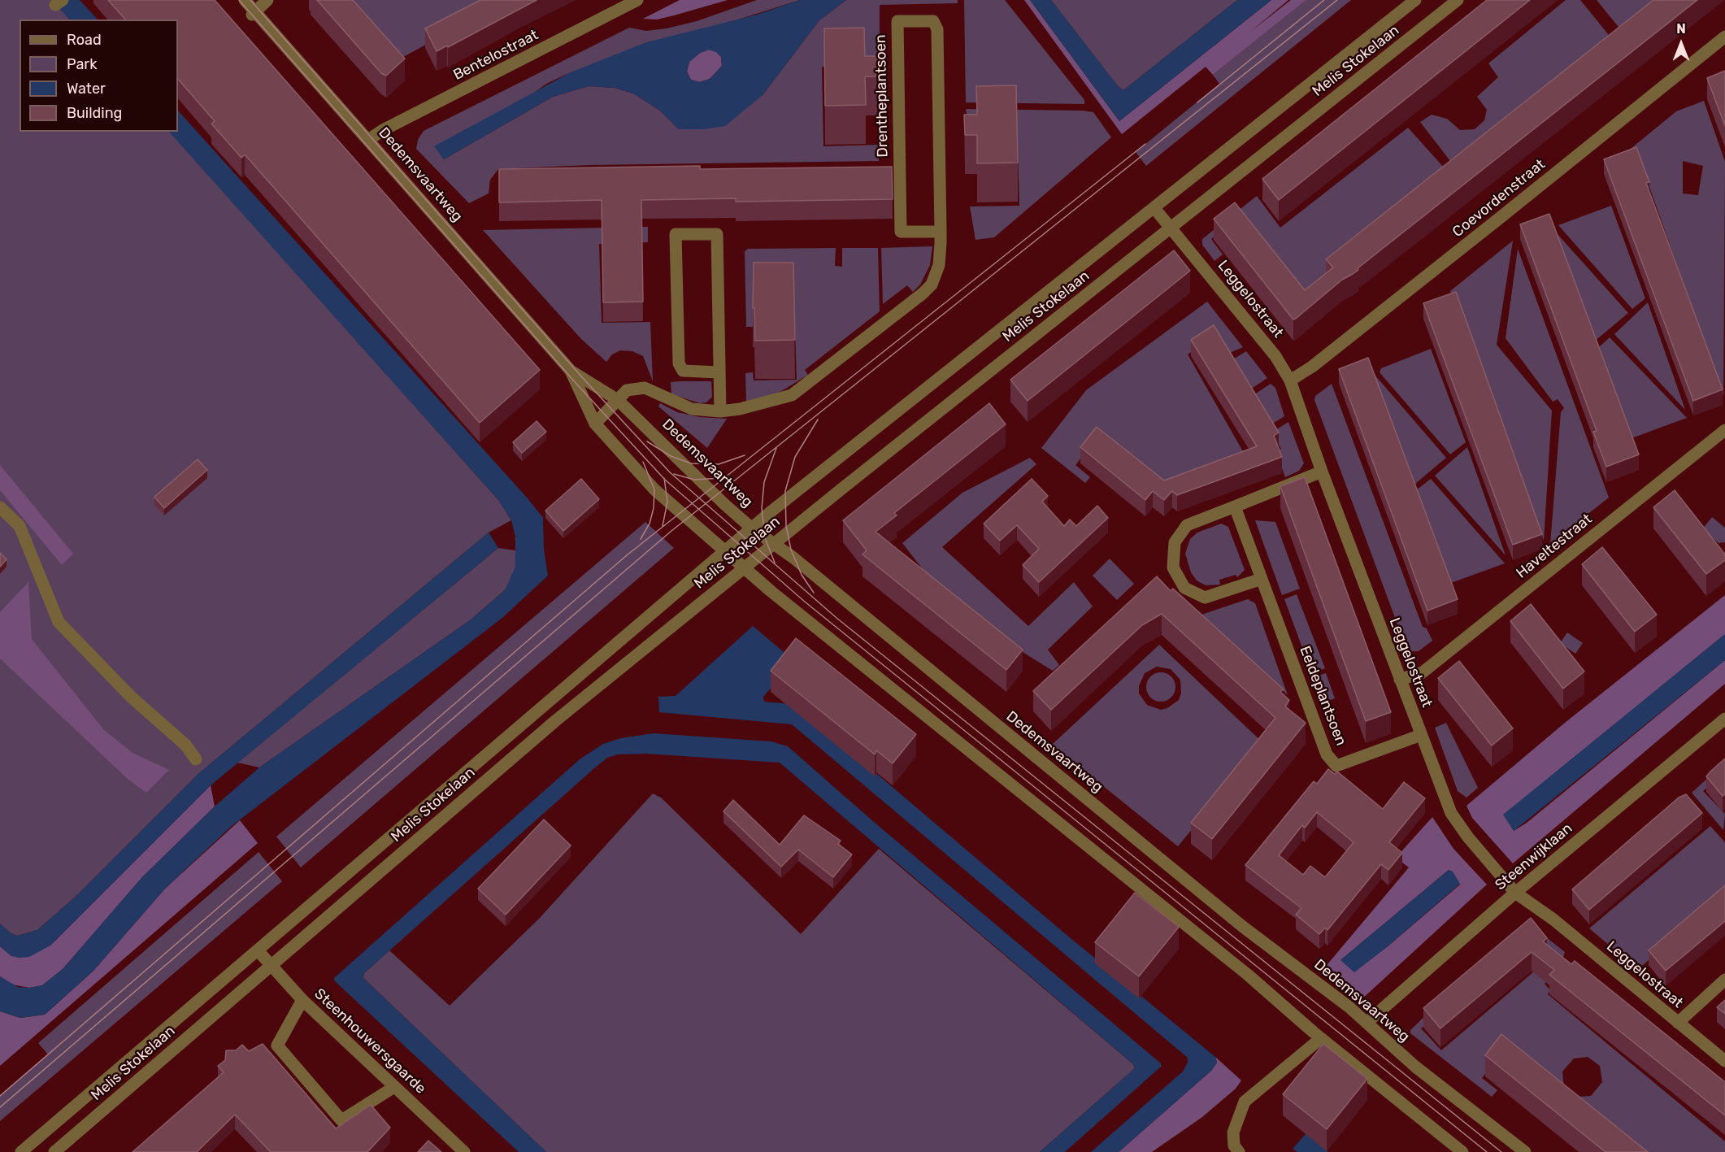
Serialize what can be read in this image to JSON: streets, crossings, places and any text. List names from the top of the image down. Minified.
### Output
{"streets":{"street":["Bentelostraat","Melis Stokelaan","Drentheplantsoen","Dedemsvaartweg","Coevordenstraat","Leggelostraat","Haveltestraat","Eeldeplantsoen","Steenwijklaan","Steenhouwersgaarde"]},"crossings":[["Bentelostraat","Dedemsvaartweg"],["Melis Stokelaan","Dedemsvaartweg"],["Melis Stokelaan","Leggelostraat"],["Melis Stokelaan","Steenhouwersgaarde"],["Drentheplantsoen","Dedemsvaartweg"],["Dedemsvaartweg","Steenwijklaan"],["Coevordenstraat","Leggelostraat"],["Leggelostraat","Haveltestraat"],["Leggelostraat","Eeldeplantsoen"],["Leggelostraat","Steenwijklaan"]],"legend":["Road","Park","Water","Building"],"north":"top"}
